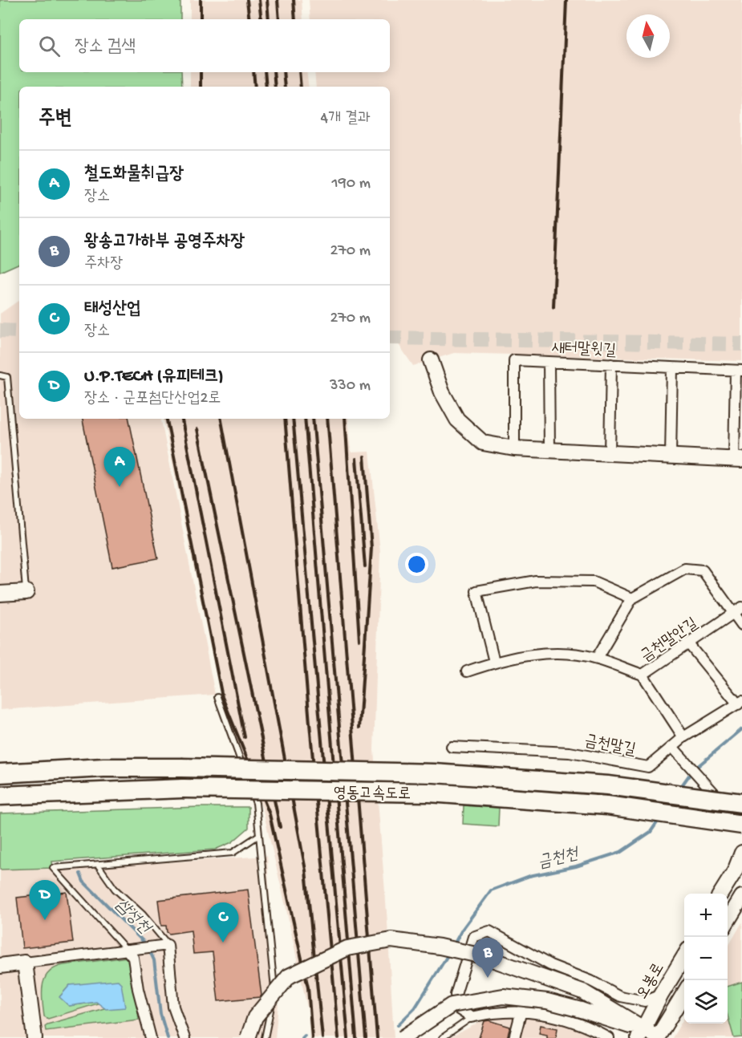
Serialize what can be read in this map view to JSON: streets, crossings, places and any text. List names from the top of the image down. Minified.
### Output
{"streets":{"highway":["영동고속도로"],"street":["새터말윗길","금천말안길","금천말길","오봉로"]},"water":["금천천","삼성천"],"north":"top","page":{"search":"장소 검색","heading":["주변","4개 결과"],"list":[{"mark":"A","name":"철도화물취급장","note":"장소","value":"190 m"},{"mark":"B","name":"왕송고가하부 공영주차장","note":"주차장","value":"270 m"},{"mark":"C","name":"태성산업","note":"장소","value":"270 m"},{"mark":"D","name":"U.P.TECH (유피테크)","note":"장소 · 군포첨단산업2로","value":"330 m"}],"pins":["A","D","C","B"],"map_buttons":["+","−"]}}
